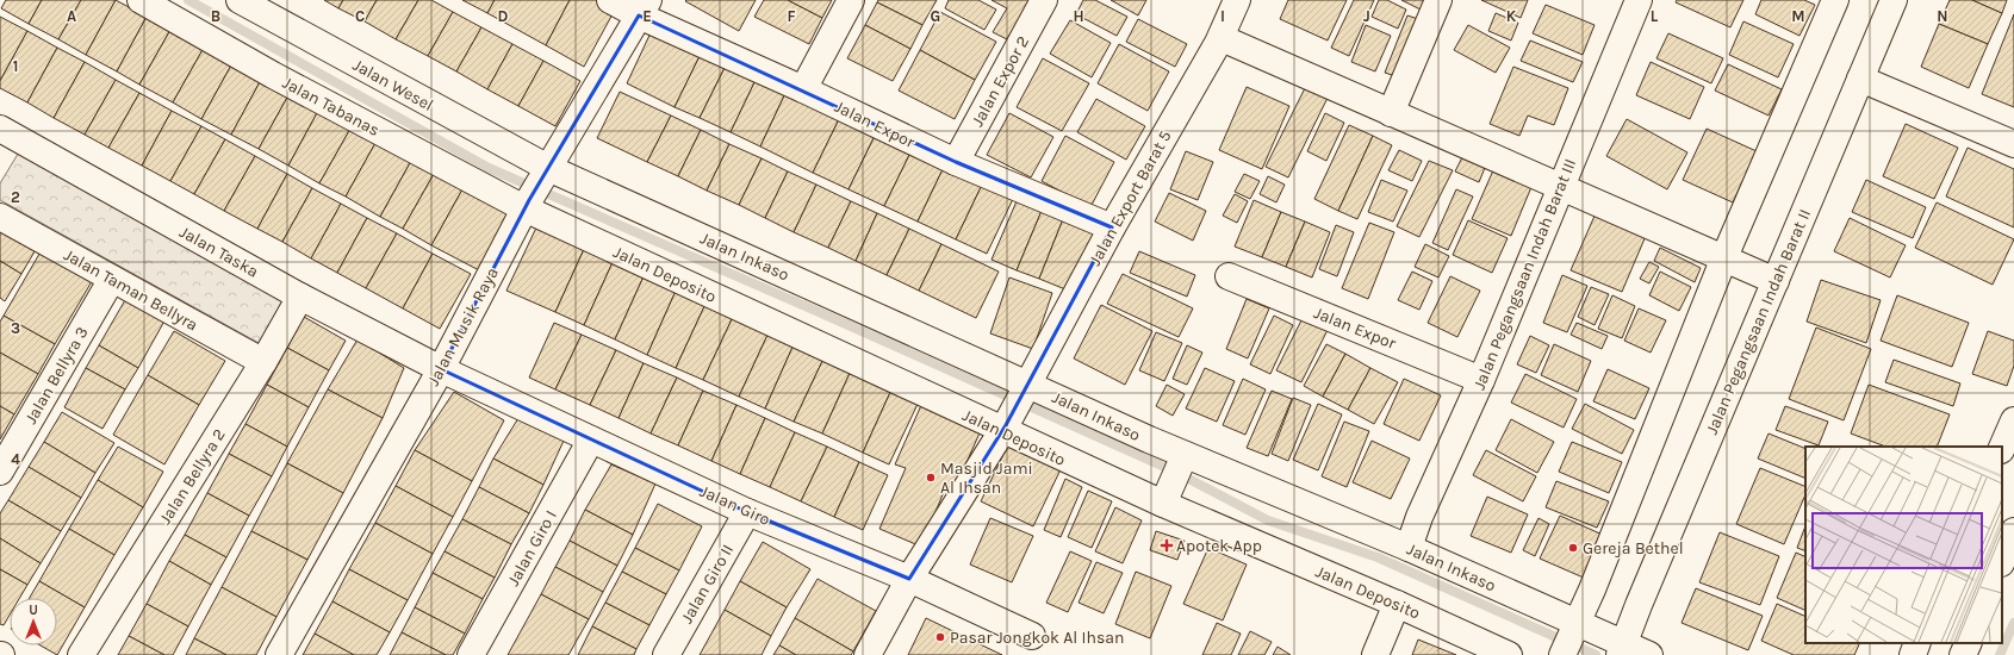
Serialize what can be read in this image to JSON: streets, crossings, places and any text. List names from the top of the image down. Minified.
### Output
{"streets":{"street":["Jalan Expor 2","Jalan Wesel","Jalan Tabanas","Jalan Expor","Jalan Export Barat 5","Jalan Taska","Jalan Inkaso","Jalan Deposito","Jalan Pegangsaan Indah Barat III","Jalan Taman Bellyra","Jalan Pegangsaan Indah Barat II","Jalan Musik Raya","Jalan Bellyra 3","Jalan Bellyra 2","Jalan Giro","Jalan Giro I","Jalan Giro II"]},"crossings":[["Jalan Expor 2","Jalan Expor"],["Jalan Wesel","Jalan Inkaso"],["Jalan Wesel","Jalan Musik Raya"],["Jalan Tabanas","Jalan Deposito"],["Jalan Tabanas","Jalan Musik Raya"],["Jalan Expor","Jalan Export Barat 5"],["Jalan Expor","Jalan Pegangsaan Indah Barat III"],["Jalan Expor","Jalan Musik Raya"],["Jalan Export Barat 5","Jalan Inkaso"],["Jalan Export Barat 5","Jalan Deposito"],["Jalan Export Barat 5","Jalan Giro"],["Jalan Taska","Jalan Musik Raya"],["Jalan Taska","Jalan Bellyra 2"],["Jalan Taska","Jalan Giro"],["Jalan Inkaso","Jalan Pegangsaan Indah Barat III"],["Jalan Inkaso","Jalan Pegangsaan Indah Barat II"],["Jalan Inkaso","Jalan Musik Raya"],["Jalan Deposito","Jalan Musik Raya"],["Jalan Taman Bellyra","Jalan Bellyra 3"],["Jalan Taman Bellyra","Jalan Bellyra 2"],["Jalan Musik Raya","Jalan Giro"],["Jalan Giro","Jalan Giro I"],["Jalan Giro","Jalan Giro II"]],"places":{"other":["Masjid Jami Al Ihsan","Gereja Bethel","Pasar Jongkok Al Ihsan"],"health":["Apotek App"]},"north":"top","grid":{"columns":["A","B","C","D","E","F","G","H","I","J","K","L","M","N"],"rows":["1","2","3","4"]}}
